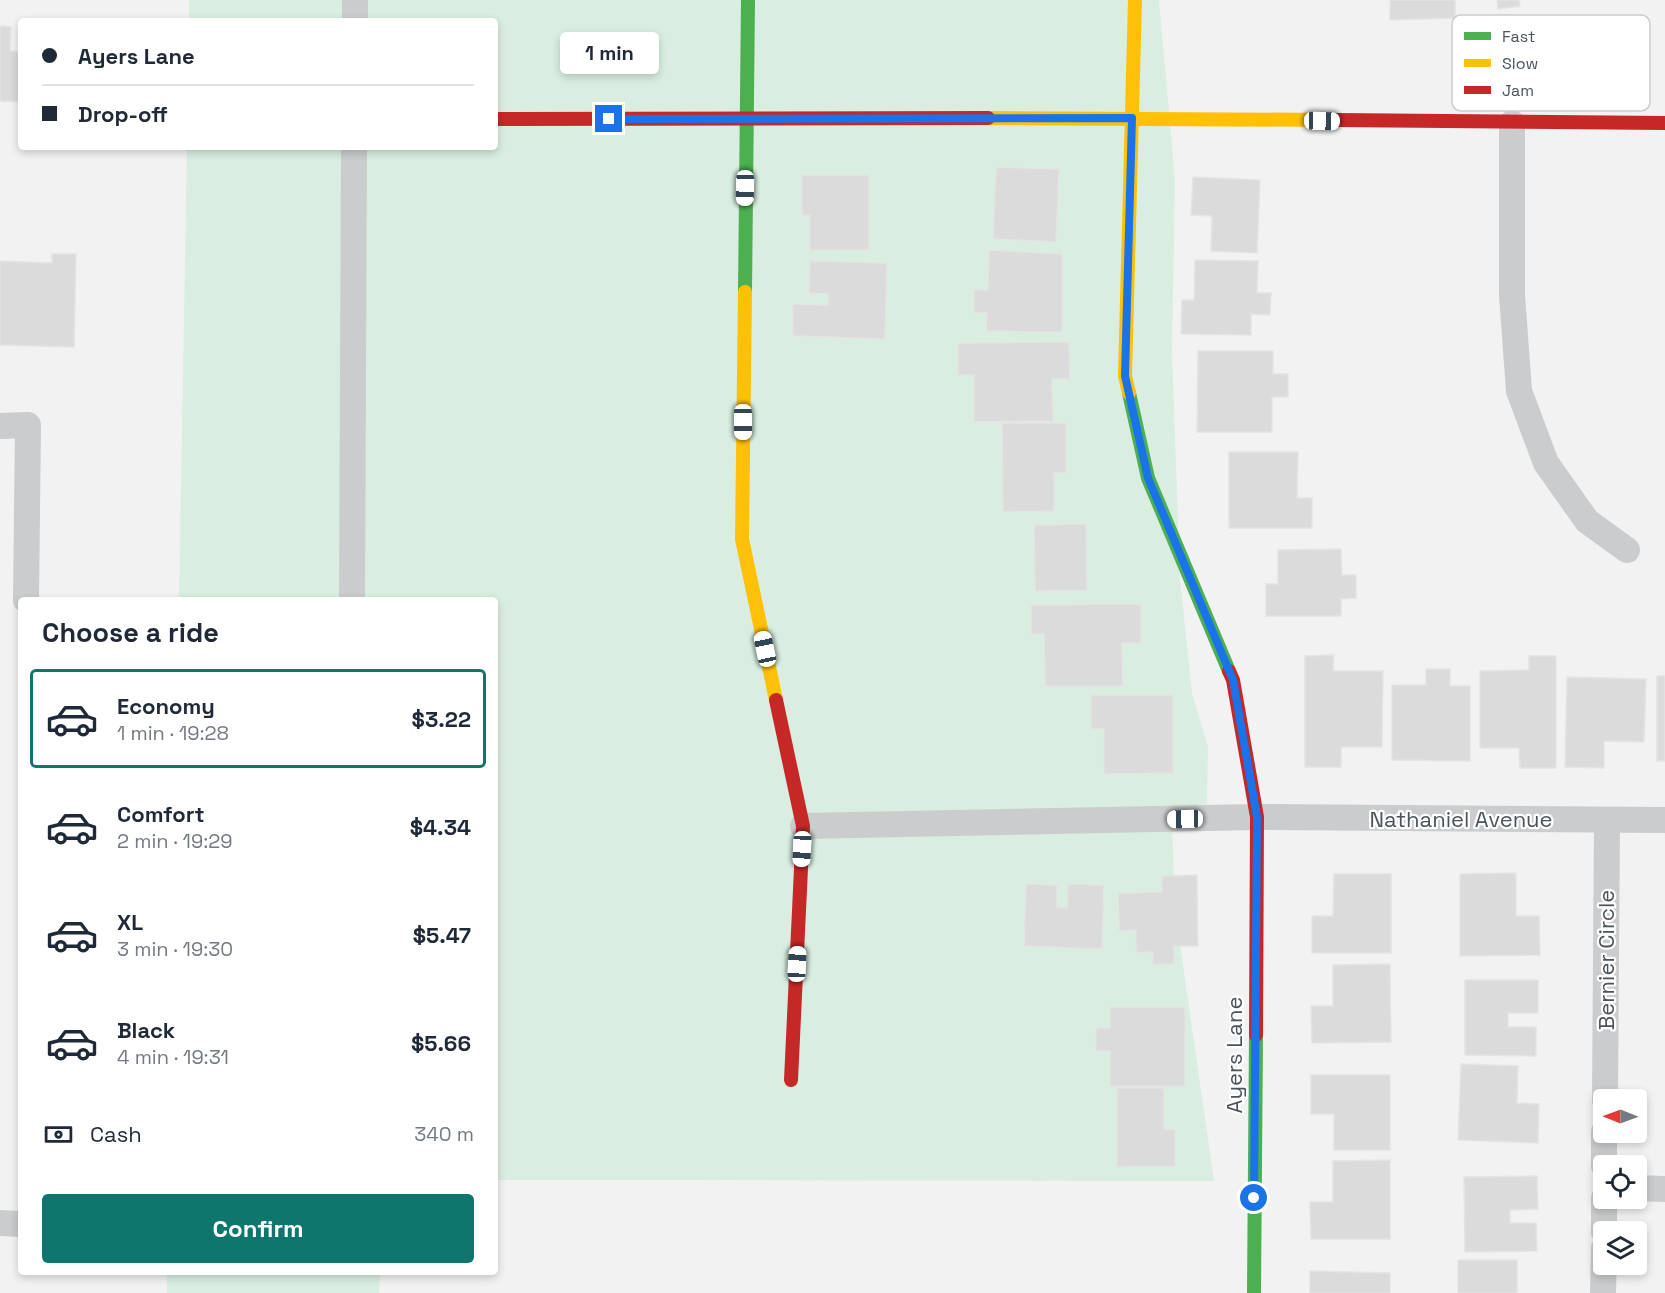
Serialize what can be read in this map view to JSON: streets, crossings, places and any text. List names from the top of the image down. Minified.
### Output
{"streets":{"street":["Nathaniel Avenue","Bernier Circle","Ayers Lane"]},"crossings":[["Nathaniel Avenue","Bernier Circle"],["Nathaniel Avenue","Ayers Lane"]],"legend":["Fast","Slow","Jam"],"north":"left","page":{"banner":["Ayers Lane","Drop-off"],"bubble":"1 min","heading":"Choose a ride","list":[{"name":"Economy","note":"1 min · 19:28","value":"$3.22"},{"name":"Comfort","note":"2 min · 19:29","value":"$4.34"},{"name":"XL","note":"3 min · 19:30","value":"$5.47"},{"name":"Black","note":"4 min · 19:31","value":"$5.66"}],"pay":["Cash","340 m"],"buttons":"Confirm"}}
